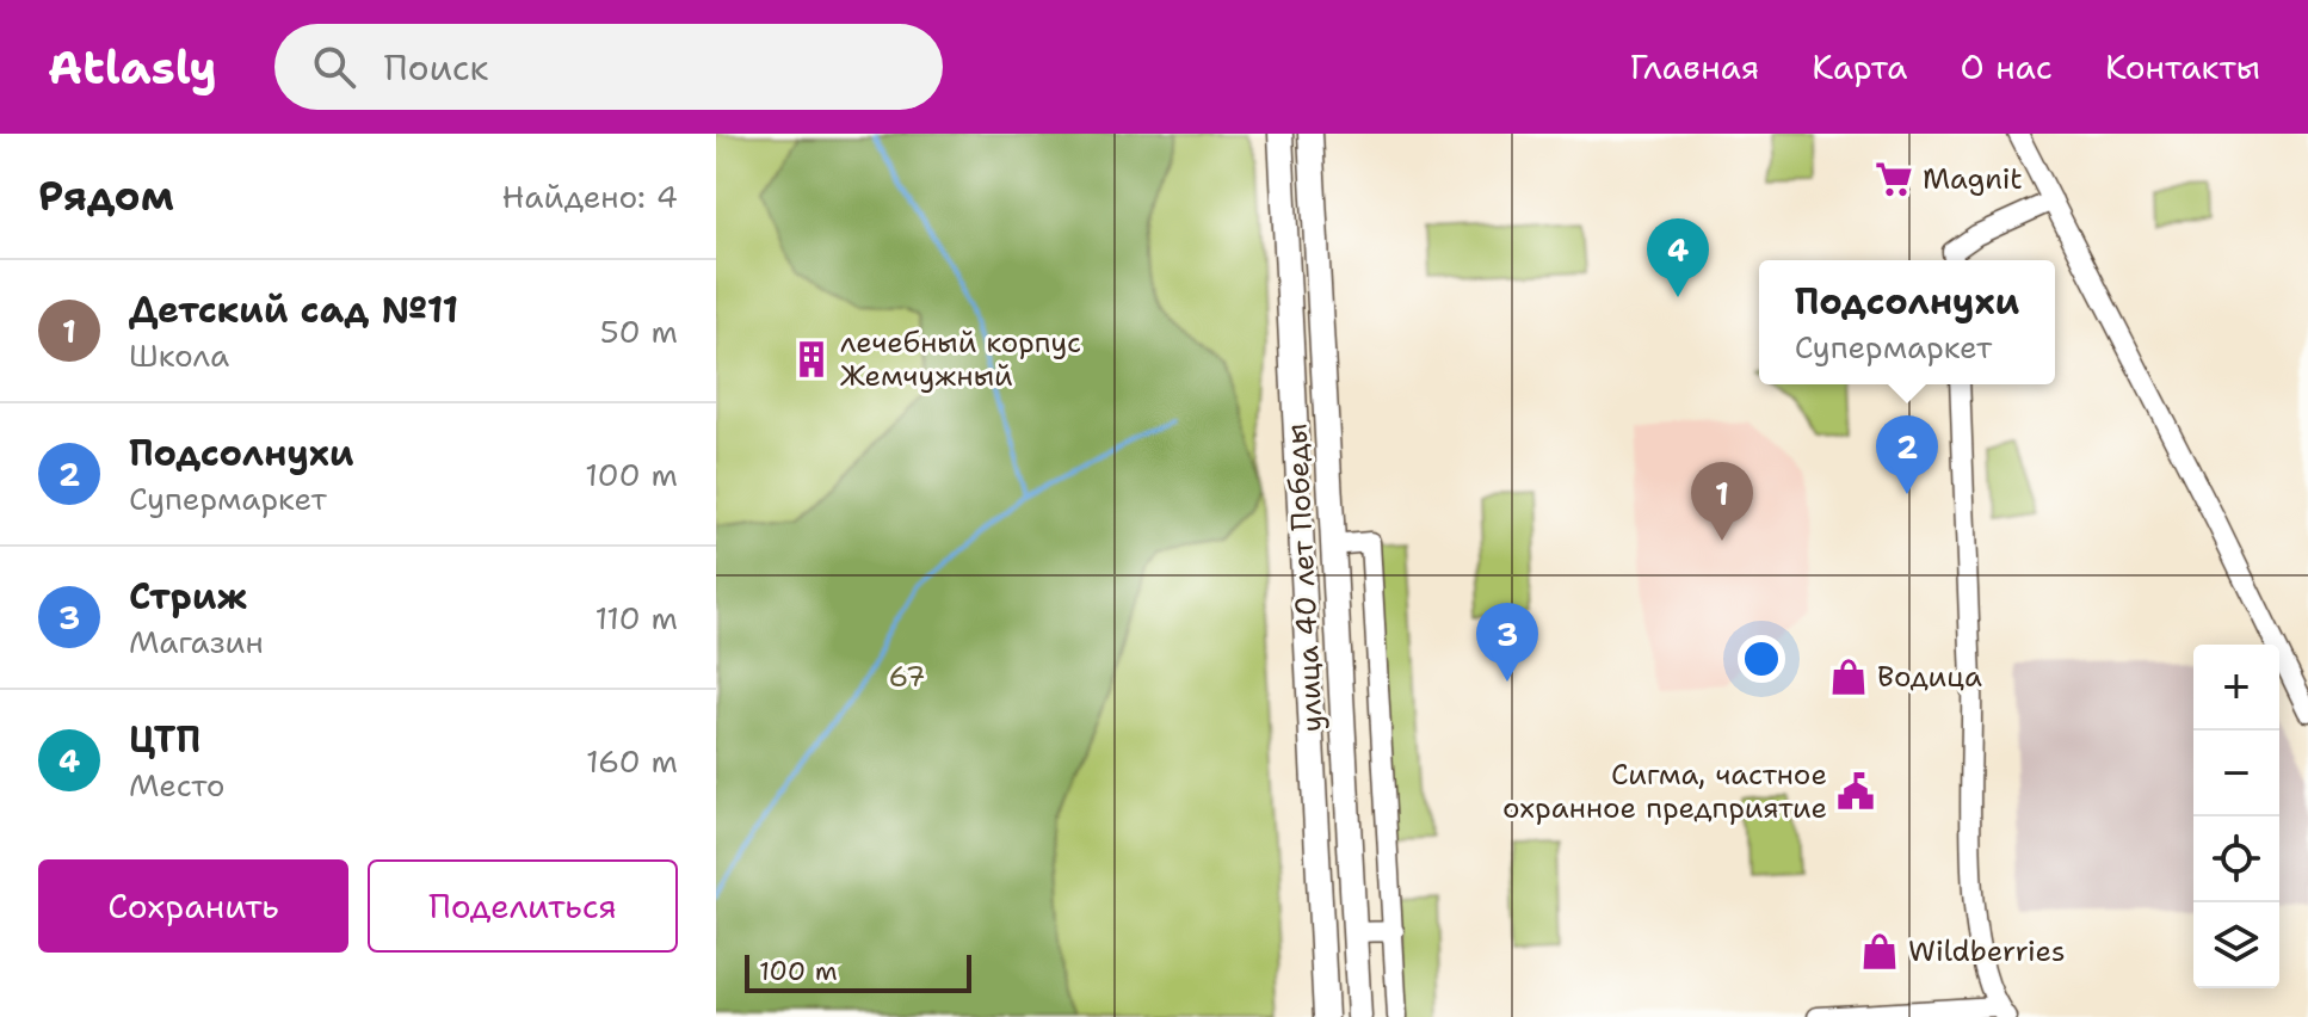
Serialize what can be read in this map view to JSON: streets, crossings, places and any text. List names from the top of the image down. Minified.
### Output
{"streets":{"main road":["улица 40 лет Победы"]},"parks":["67"],"places":{"supermarket":["Magnit"],"building":["лечебный корпус Жемчужный"],"shop":["Водица","Wildberries"],"public building":["Сигма, частное охранное предприятие"]},"scale_bar":"100 m","page":{"header":"Atlasly","search":"Поиск","nav":["Главная","Карта","О нас","Контакты"],"heading":["Рядом","Найдено: 4"],"pins":["4","2","1","3"],"list":[{"mark":"1","name":"Детский сад №11","note":"Школа","value":"50 m"},{"mark":"2","name":"Подсолнухи","note":"Супермаркет","value":"100 m"},{"mark":"3","name":"Стриж","note":"Магазин","value":"110 m"},{"mark":"4","name":"ЦТП","note":"Место","value":"160 m"}],"popup":["Подсолнухи","Супермаркет"],"map_buttons":["+","−"],"buttons":["Сохранить","Поделиться"],"scale":"100 m"}}
